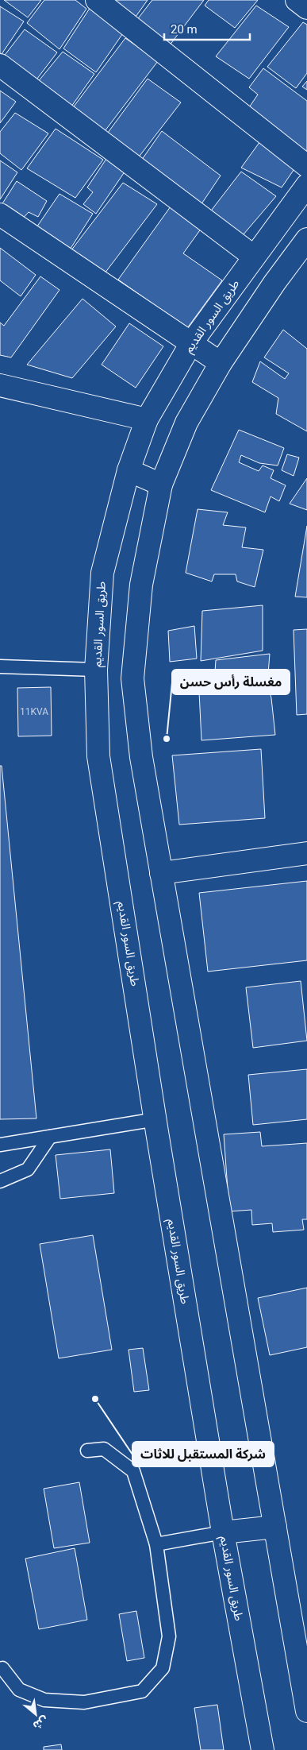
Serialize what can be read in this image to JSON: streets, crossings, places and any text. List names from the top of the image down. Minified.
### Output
{"streets":{"main road":["طريق السور القديم"]},"places":["مغسلة رأس حسن","شركة المستقبل للاثات"],"house_numbers":["11KVA"],"scale_bar":"20 m","north":"bottom right"}
